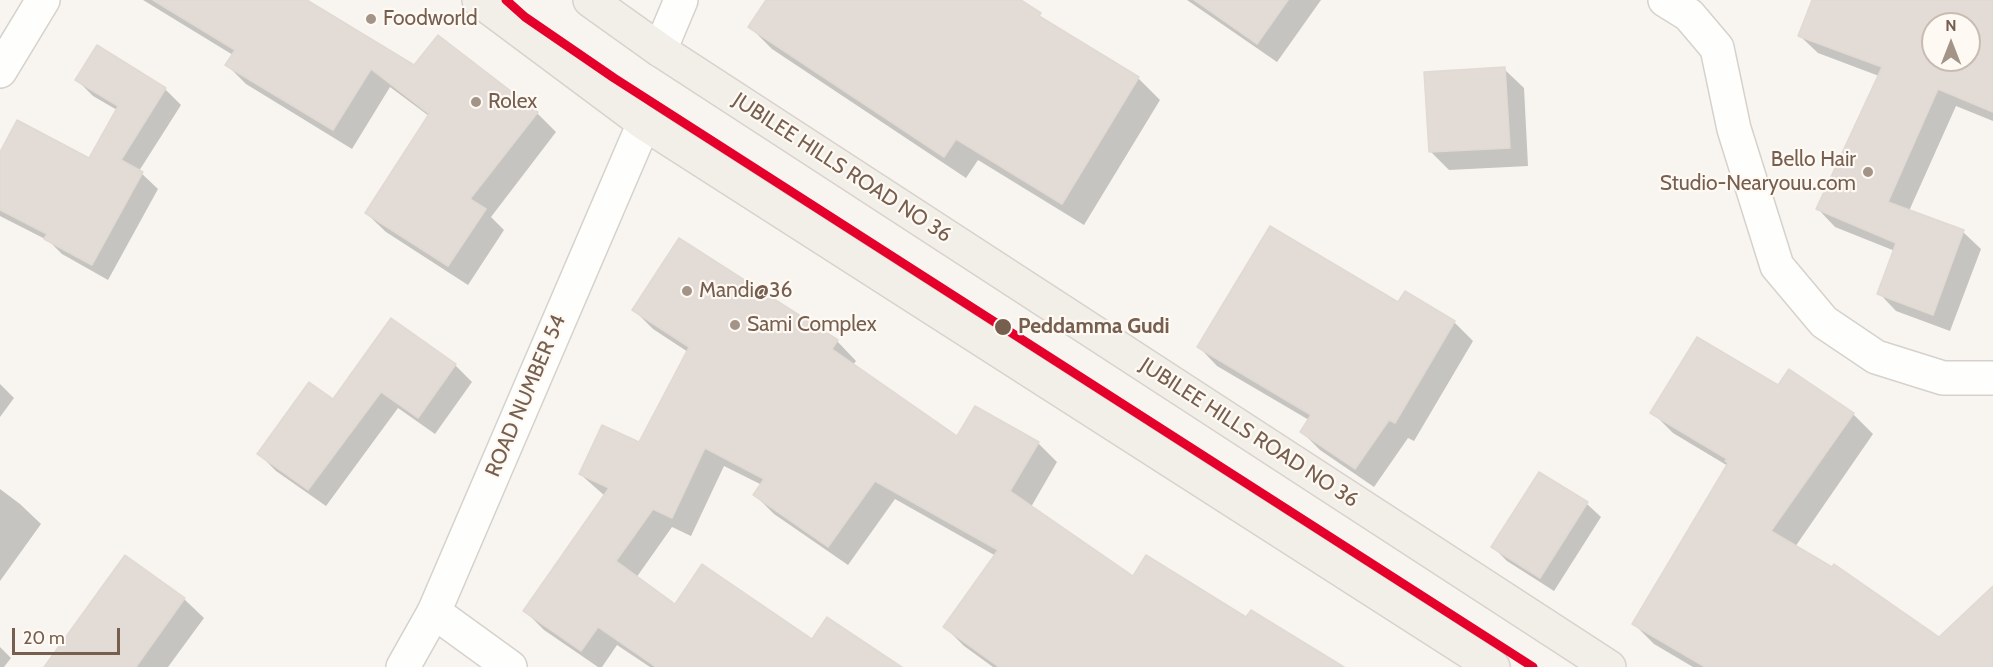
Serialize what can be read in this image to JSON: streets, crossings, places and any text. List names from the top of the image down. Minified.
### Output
{"streets":{"main road":["JUBILEE HILLS ROAD NO 36"],"street":["ROAD NUMBER 54"]},"places":["Foodworld","Rolex","Bello Hair Studio-Nearyouu.com","Mandi@36","Sami Complex","Peddamma Gudi"],"scale_bar":"20 m","north":"top"}
